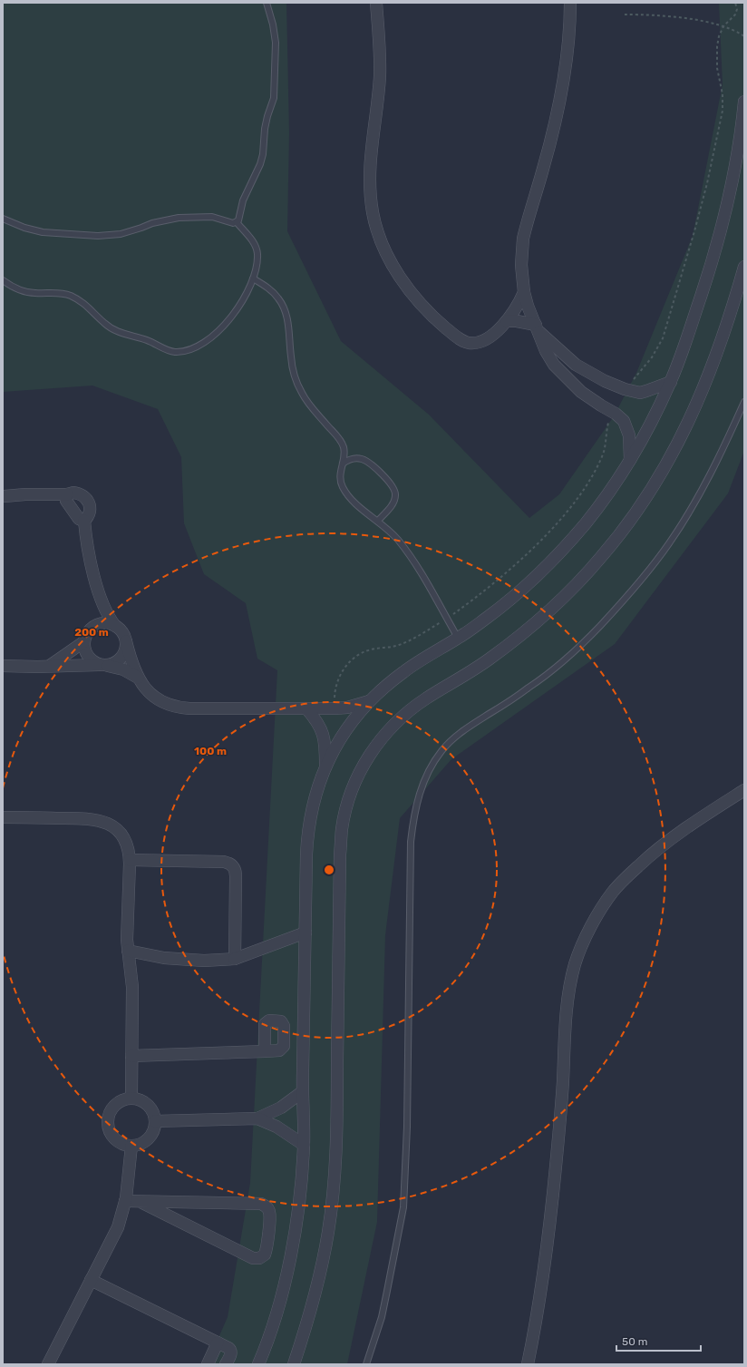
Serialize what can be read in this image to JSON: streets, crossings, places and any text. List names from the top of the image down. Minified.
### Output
{"scale_bar":"50 m","rings":["200 m","100 m"]}
